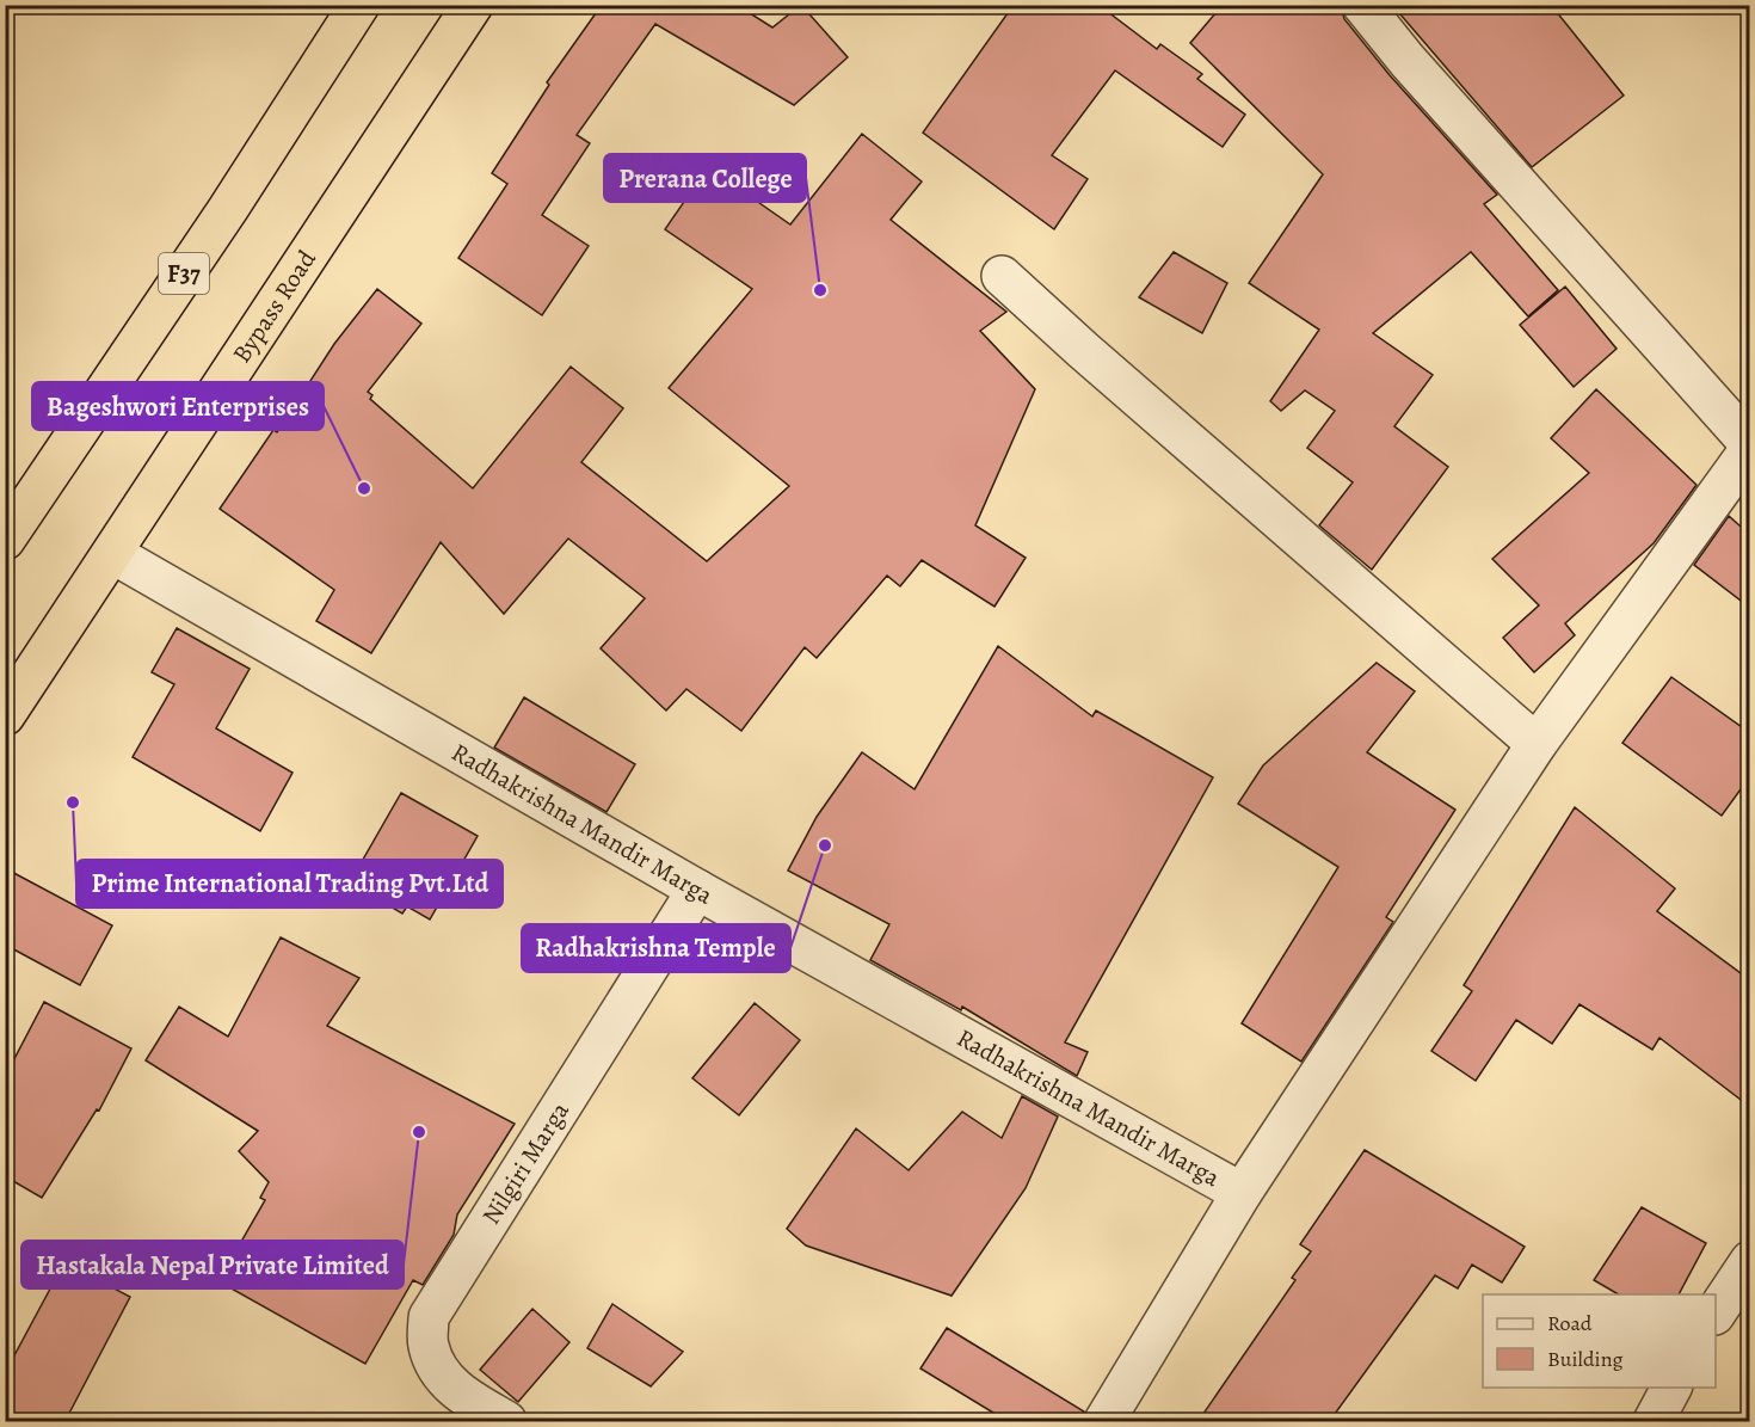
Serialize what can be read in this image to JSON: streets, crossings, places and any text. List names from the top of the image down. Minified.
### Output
{"streets":{"highway":["F37","Bypass Road"],"street":["Radhakrishna Mandir Marga","Nilgiri Marga"]},"crossings":[["Bypass Road","Radhakrishna Mandir Marga"],["Radhakrishna Mandir Marga","Nilgiri Marga"]],"places":["Prerana College","Bageshwori Enterprises","Prime International Trading Pvt.Ltd","Radhakrishna Temple","Hastakala Nepal Private Limited"],"legend":["Road","Building"]}
